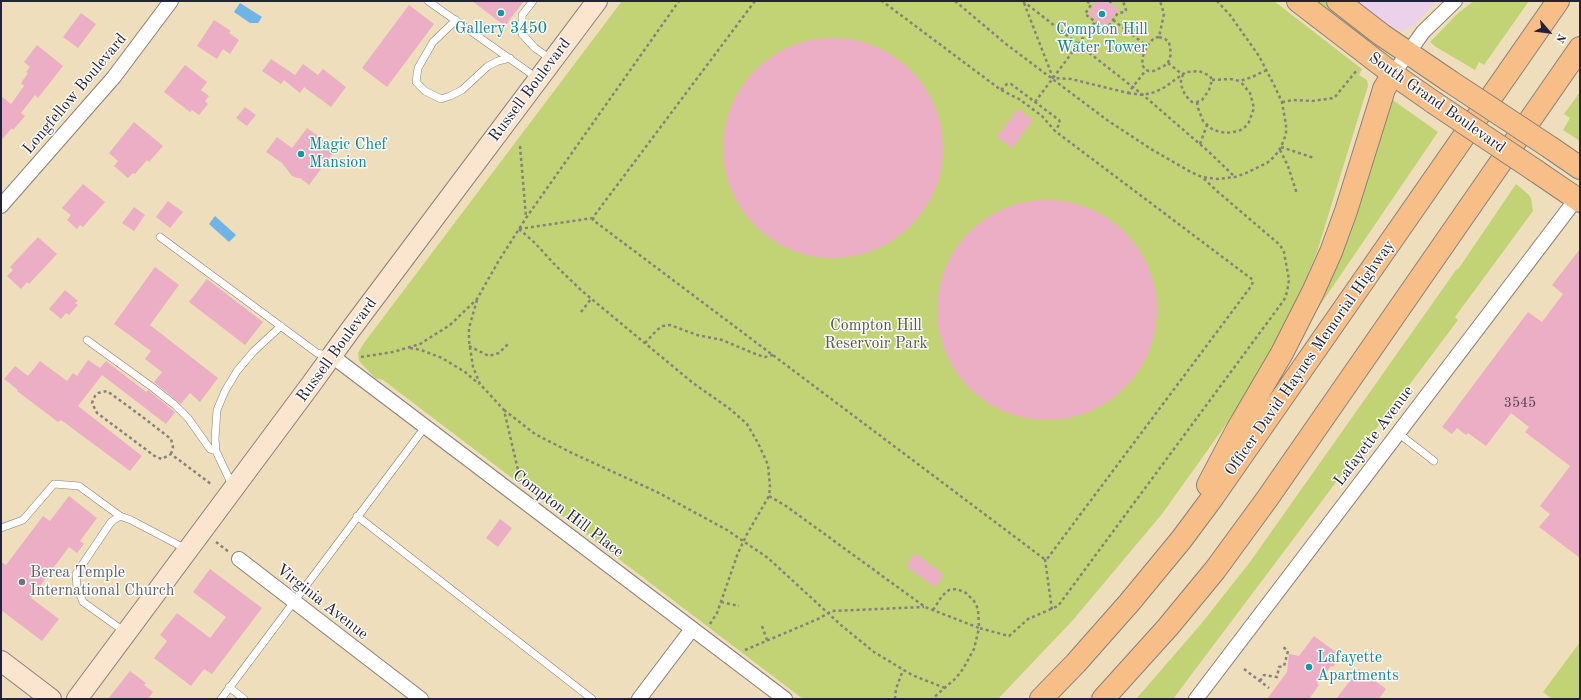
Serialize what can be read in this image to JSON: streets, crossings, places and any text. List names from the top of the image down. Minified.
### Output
{"streets":{"main road":["Russell Boulevard","South Grand Boulevard","Officer David Haynes Memorial Highway"],"street":["Longfellow Boulevard","Lafayette Avenue","Compton Hill Place","Virginia Avenue"]},"crossings":[["Russell Boulevard","Compton Hill Place"],["South Grand Boulevard","Lafayette Avenue"]],"parks":["Compton Hill Reservoir Park"],"places":["Gallery 3450","Compton Hill Water Tower","Magic Chef Mansion","Berea Temple International Church","Lafayette Apartments"],"house_numbers":["3545"],"north":"bottom right"}
